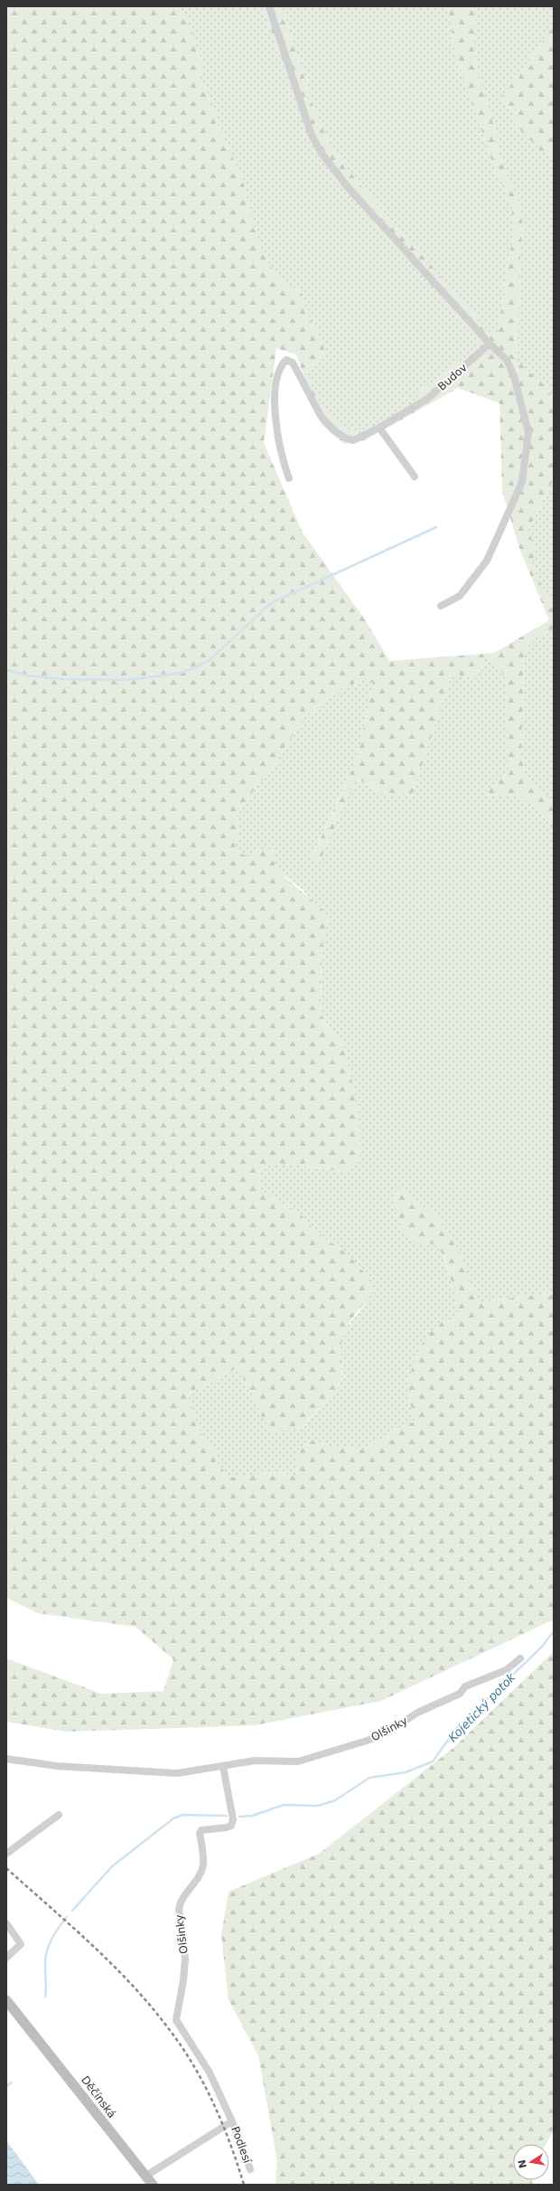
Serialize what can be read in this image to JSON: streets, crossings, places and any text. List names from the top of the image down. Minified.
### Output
{"streets":{"main road":["Děčínská"],"street":["Budov","Olšinky","Podlesí"]},"crossings":[["Olšinky","Podlesí"]],"water":["Kojetický potok"],"north":"left"}
